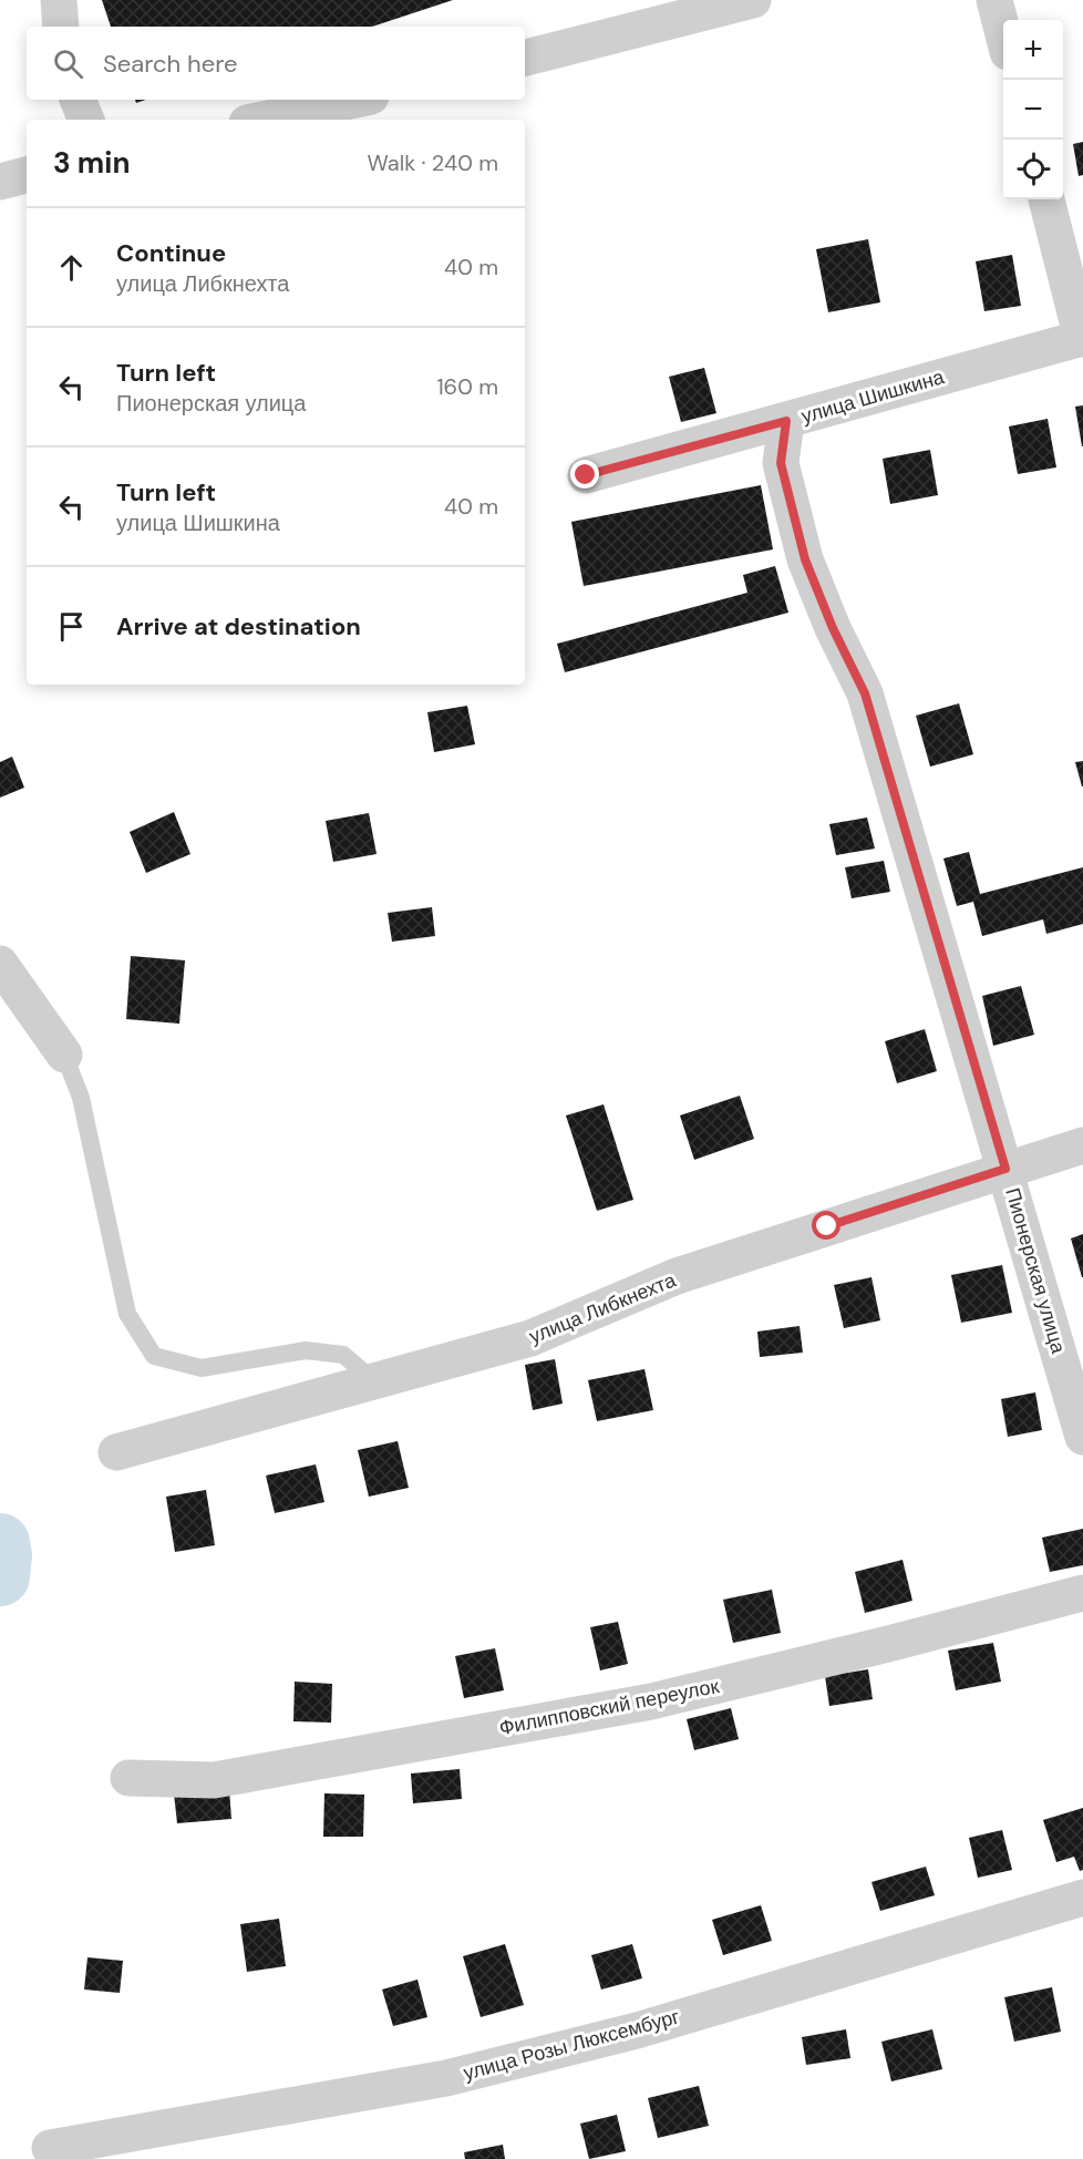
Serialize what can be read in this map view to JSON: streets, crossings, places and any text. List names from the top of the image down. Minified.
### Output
{"streets":{"street":["улица Шишкина","Пионерская улица","улица Либкнехта","Филипповский переулок","улица Розы Люксембург"]},"crossings":[["улица Шишкина","Пионерская улица"],["Пионерская улица","улица Либкнехта"]],"page":{"map_buttons":["+","−"],"search":"Search here","heading":["3 min","Walk · 240 m"],"list":[["Continue","улица Либкнехта","40 m"],["Turn left","Пионерская улица","160 m"],["Turn left","улица Шишкина","40 m"],"Arrive at destination"]}}
